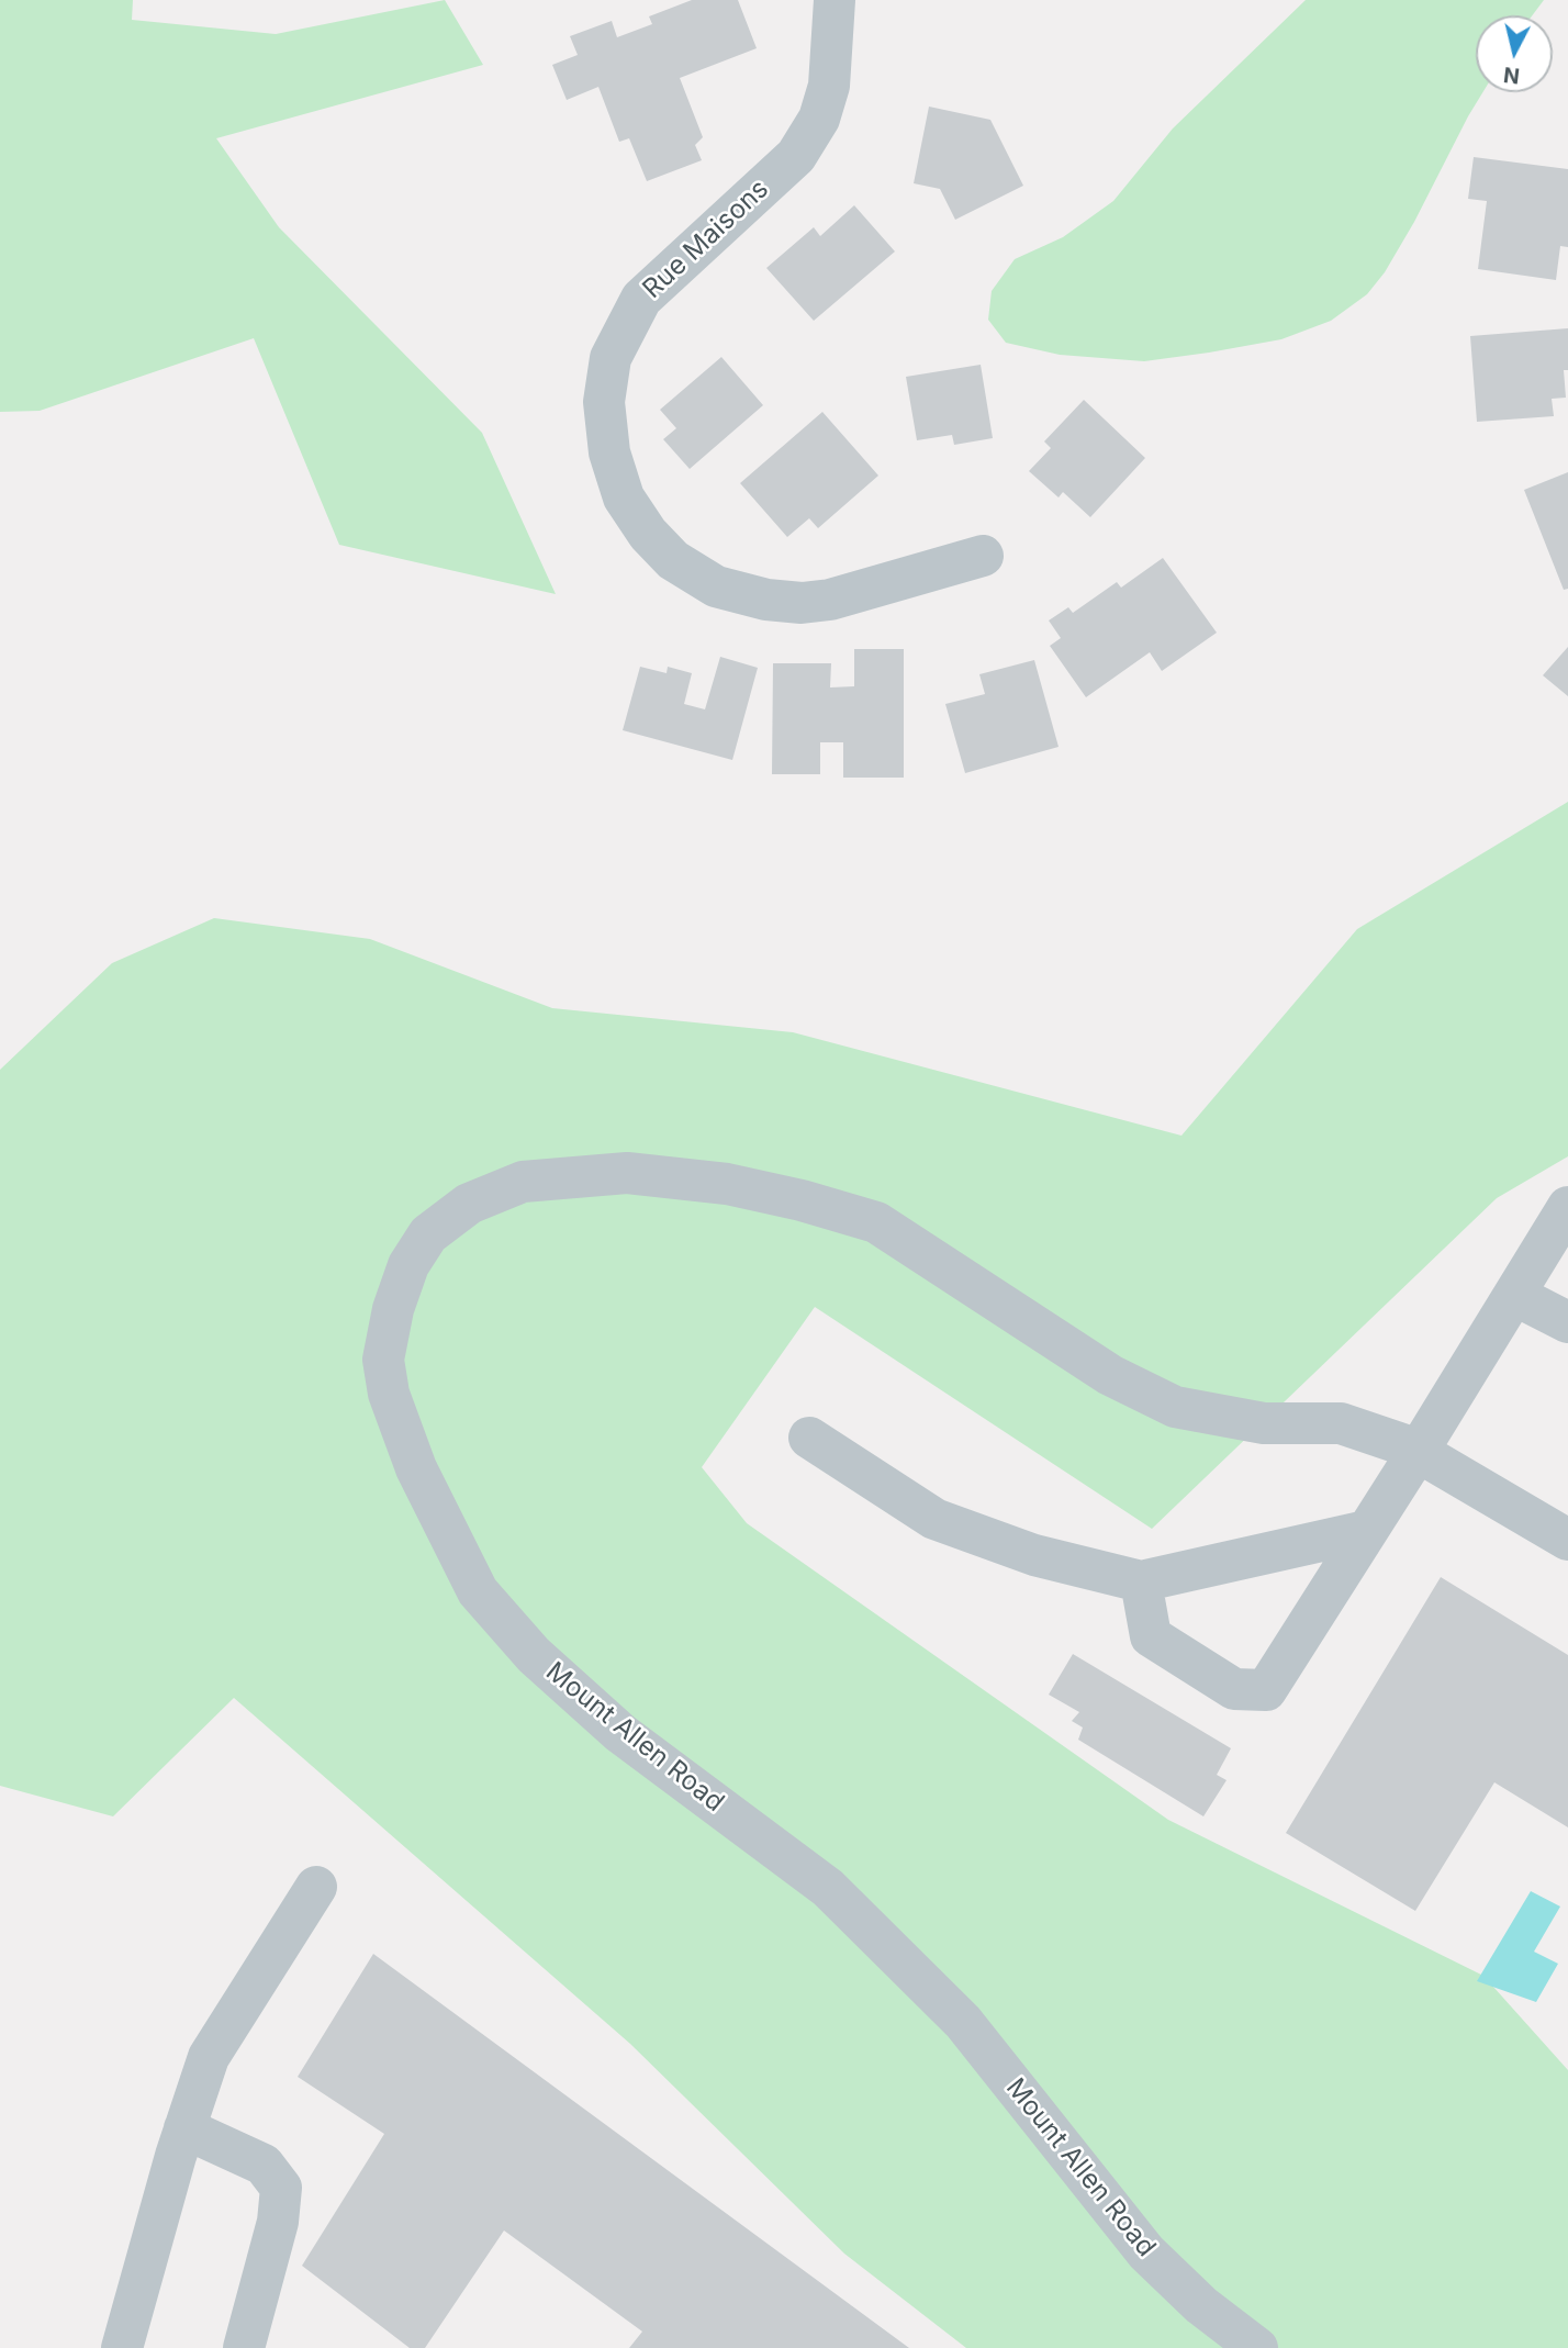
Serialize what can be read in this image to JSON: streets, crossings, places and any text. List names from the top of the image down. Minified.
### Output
{"streets":{"street":["Rue Maisons","Mount Allen Road"]},"north":"bottom"}
